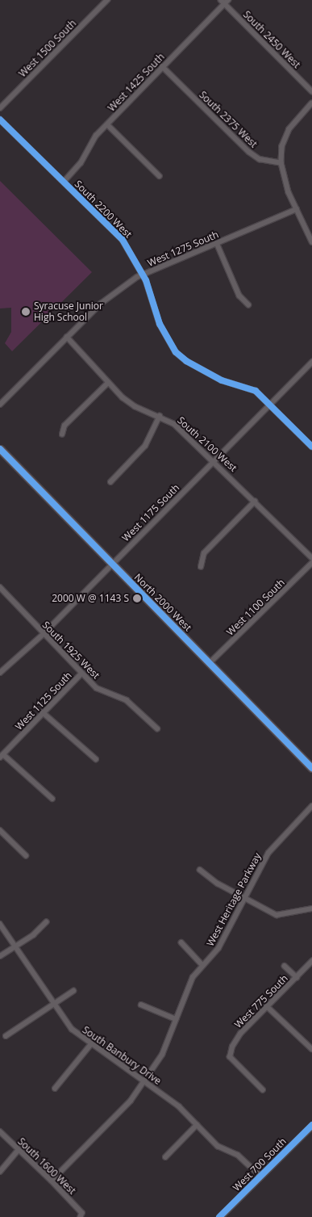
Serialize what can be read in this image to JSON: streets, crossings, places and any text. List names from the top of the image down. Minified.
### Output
{"streets":{"main road":["North 2000 West"],"street":["South 2450 West","West 1500 South","West 1425 South","South 2375 West","South 2200 West","West 1275 South","South 2100 West","West 1175 South","West 1100 South","South 1925 West","West 1125 South","West Heritage Parkway","West 775 South","South Banbury Drive","West 700 South","South 1600 West"]},"crossings":[["South 2450 West","West 1425 South"],["West 1425 South","South 2375 West"],["West 1425 South","South 2200 West"],["South 2200 West","West 1275 South"],["South 2200 West","West 1175 South"],["West 1275 South","South 2100 West"],["South 2100 West","West 1175 South"],["West 1175 South","North 2000 West"],["West 1175 South","South 1925 West"],["North 2000 West","West 1100 South"],["South 1925 West","West 1125 South"],["West Heritage Parkway","South Banbury Drive"],["West Heritage Parkway","South 1600 West"],["South Banbury Drive","West 700 South"]],"places":["Syracuse Junior High School","2000 W @ 1143 S"]}
